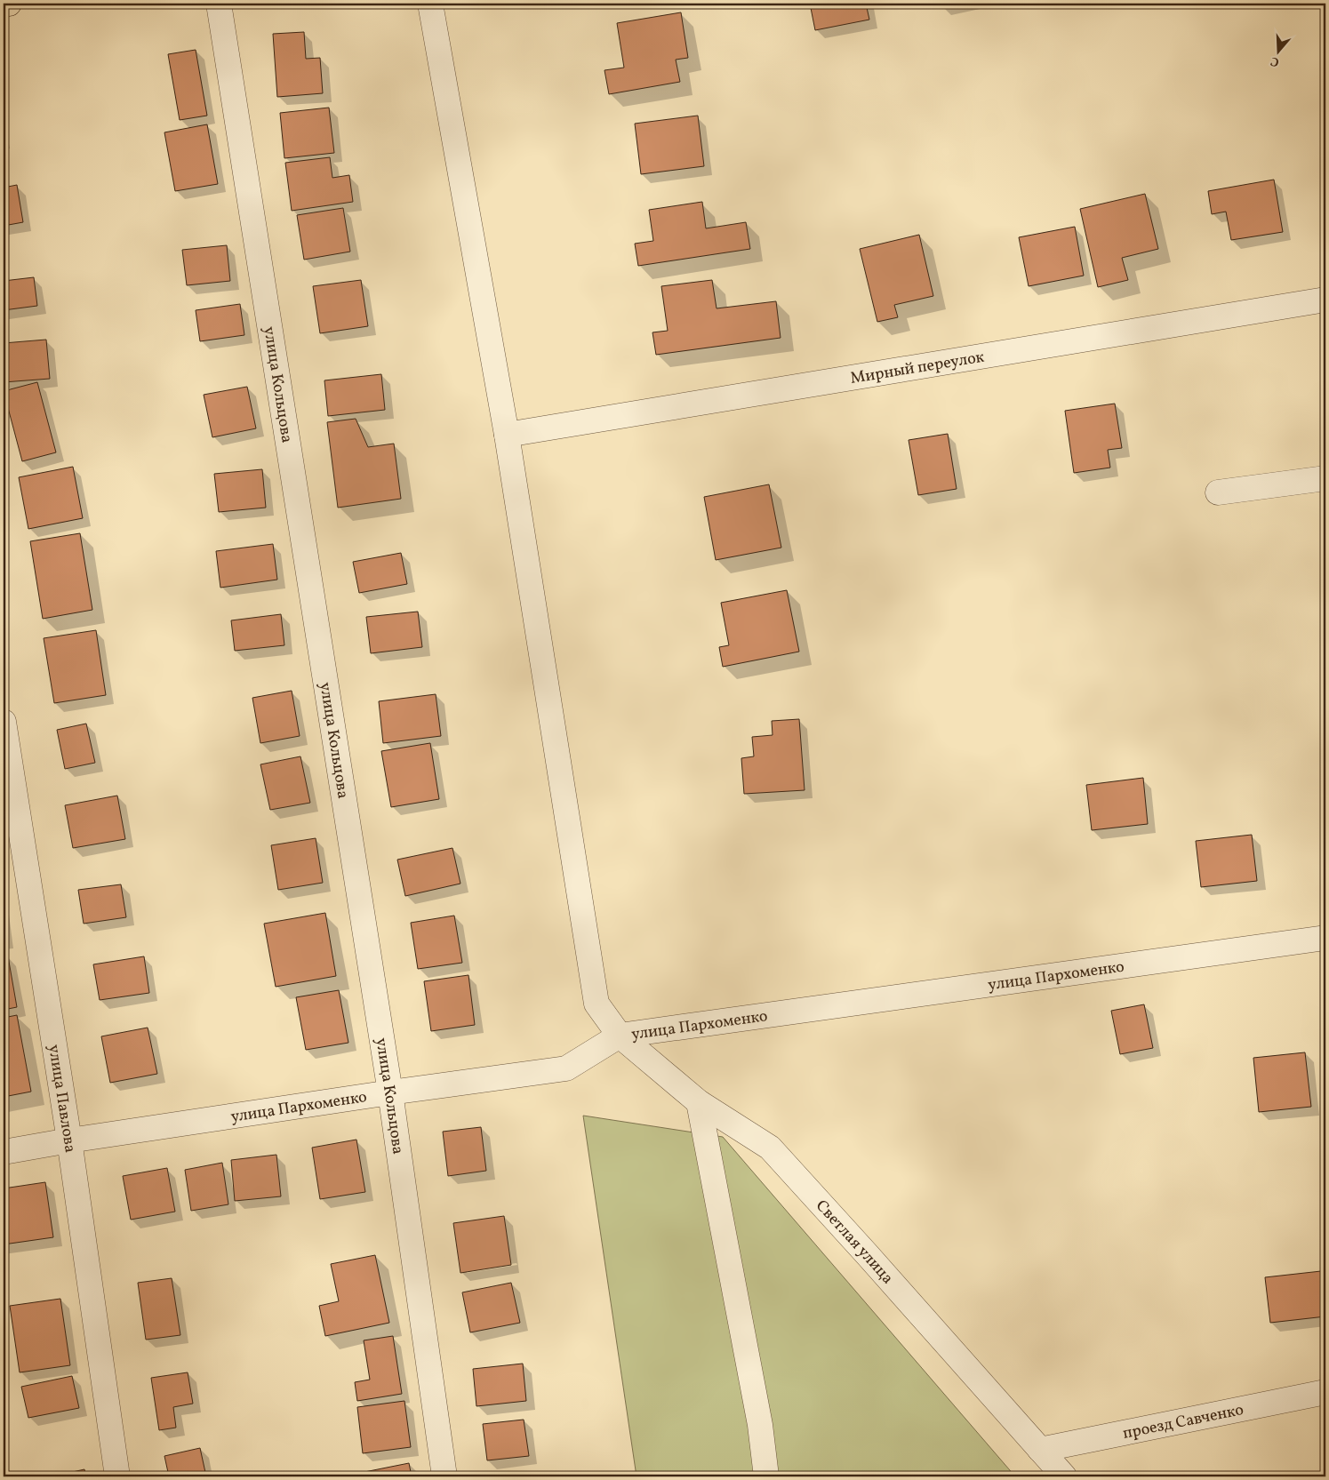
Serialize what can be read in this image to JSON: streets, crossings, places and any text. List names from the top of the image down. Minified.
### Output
{"streets":{"street":["Мирный переулок","улица Кольцова","улица Пархоменко","улица Павлова","Светлая улица","проезд Савченко"]},"crossings":[["Мирный переулок","Светлая улица"],["улица Кольцова","улица Пархоменко"],["улица Пархоменко","улица Павлова"],["улица Пархоменко","Светлая улица"],["Светлая улица","проезд Савченко"]],"north":"bottom"}
